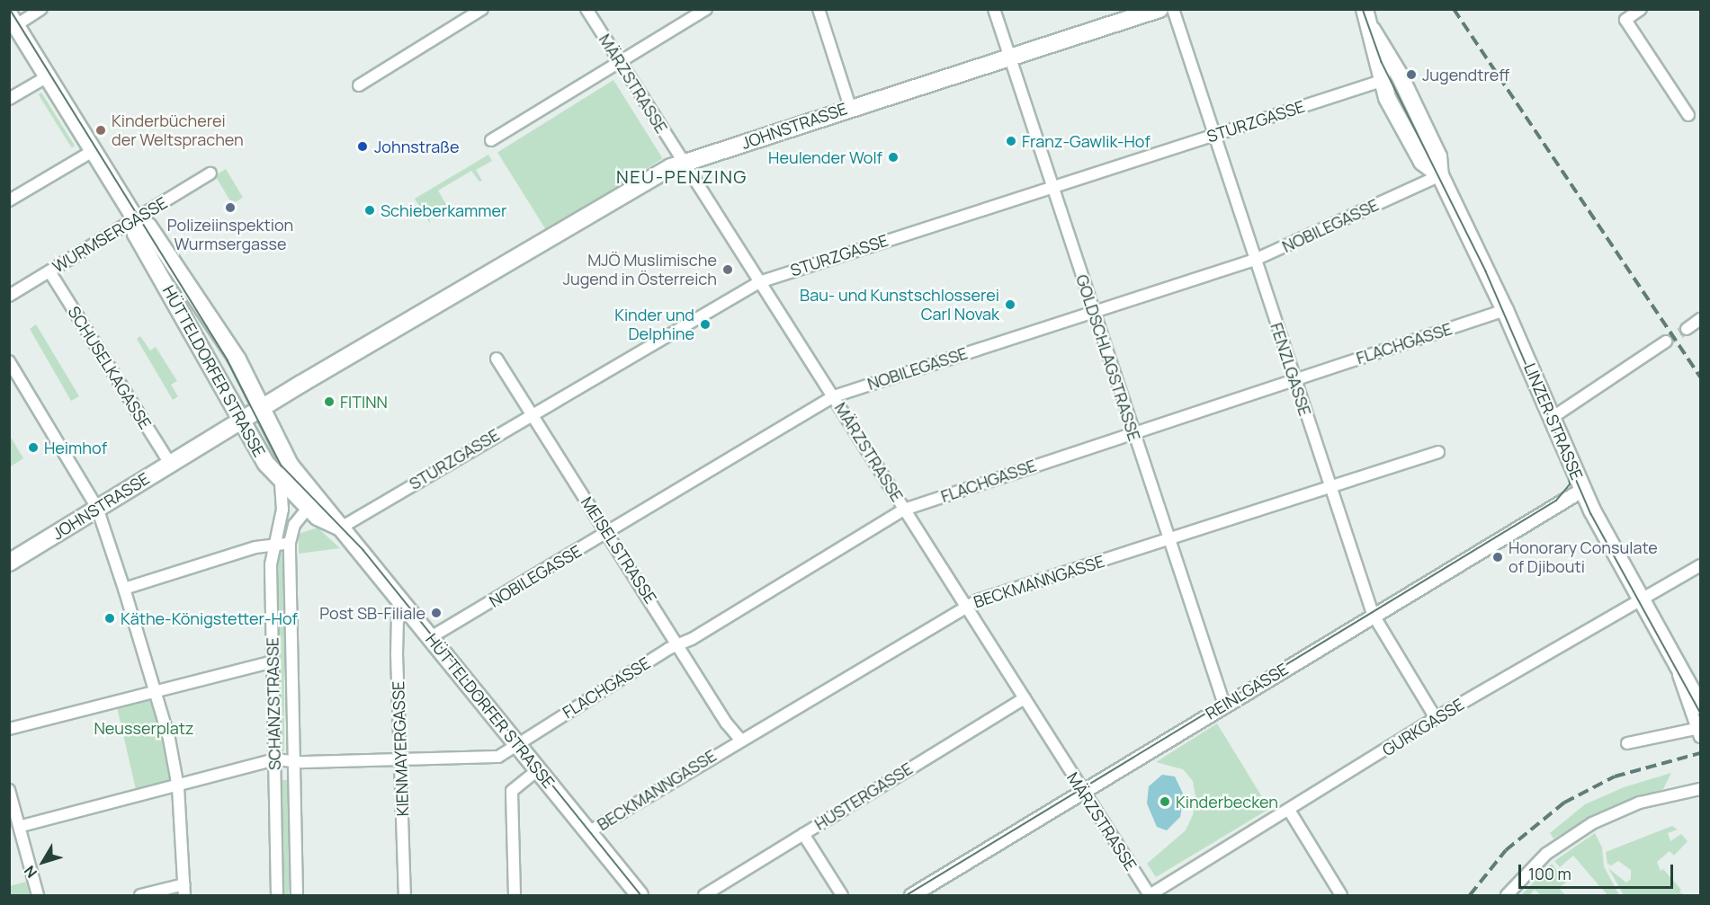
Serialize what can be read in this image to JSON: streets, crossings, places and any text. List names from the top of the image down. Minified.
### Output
{"streets":{"main road":["JOHNSTRASSE","HÜTTELDORFER STRASSE","LINZER STRASSE"],"street":["MÄRZSTRASSE","STURZGASSE","NOBILEGASSE","WURMSERGASSE","FLACHGASSE","GOLDSCHLAGSTRASSE","SCHUSELKAGASSE","FENZLGASSE","MEISELSTRASSE","BECKMANNGASSE","REINLGASSE","SCHANZSTRASSE","GURKGASSE","KIENMAYERGASSE","HUSTERGASSE"]},"crossings":[["MÄRZSTRASSE","STURZGASSE"],["MÄRZSTRASSE","JOHNSTRASSE"],["MÄRZSTRASSE","NOBILEGASSE"],["MÄRZSTRASSE","FLACHGASSE"],["MÄRZSTRASSE","BECKMANNGASSE"],["MÄRZSTRASSE","REINLGASSE"],["MÄRZSTRASSE","GURKGASSE"],["MÄRZSTRASSE","HUSTERGASSE"],["STURZGASSE","GOLDSCHLAGSTRASSE"],["STURZGASSE","FENZLGASSE"],["STURZGASSE","HÜTTELDORFER STRASSE"],["STURZGASSE","LINZER STRASSE"],["STURZGASSE","MEISELSTRASSE"],["JOHNSTRASSE","GOLDSCHLAGSTRASSE"],["JOHNSTRASSE","SCHUSELKAGASSE"],["JOHNSTRASSE","HÜTTELDORFER STRASSE"],["NOBILEGASSE","GOLDSCHLAGSTRASSE"],["NOBILEGASSE","FENZLGASSE"],["NOBILEGASSE","HÜTTELDORFER STRASSE"],["NOBILEGASSE","LINZER STRASSE"],["NOBILEGASSE","MEISELSTRASSE"],["WURMSERGASSE","SCHUSELKAGASSE"],["WURMSERGASSE","HÜTTELDORFER STRASSE"],["FLACHGASSE","GOLDSCHLAGSTRASSE"],["FLACHGASSE","FENZLGASSE"],["FLACHGASSE","HÜTTELDORFER STRASSE"],["FLACHGASSE","LINZER STRASSE"],["FLACHGASSE","MEISELSTRASSE"],["FLACHGASSE","SCHANZSTRASSE"],["FLACHGASSE","KIENMAYERGASSE"],["GOLDSCHLAGSTRASSE","BECKMANNGASSE"],["GOLDSCHLAGSTRASSE","REINLGASSE"],["FENZLGASSE","BECKMANNGASSE"],["FENZLGASSE","REINLGASSE"],["FENZLGASSE","GURKGASSE"],["HÜTTELDORFER STRASSE","BECKMANNGASSE"],["HÜTTELDORFER STRASSE","SCHANZSTRASSE"],["HÜTTELDORFER STRASSE","KIENMAYERGASSE"],["LINZER STRASSE","REINLGASSE"],["LINZER STRASSE","GURKGASSE"],["MEISELSTRASSE","BECKMANNGASSE"]],"districts":["NEU-PENZING"],"parks":["Neusserplatz"],"places":["Jugendtreff","Kinderbücherei der Weltsprachen","Franz-Gawlik-Hof","Johnstraße","Heulender Wolf","Polizeiinspektion Wurmsergasse","Schieberkammer","MJÖ Muslimische Jugend in Österreich","Bau- und Kunstschlosserei Carl Novak","Kinder und Delphine","FITINN","Heimhof","Honorary Consulate of Djibouti","Post SB-Filiale","Käthe-Königstetter-Hof","Kinderbecken"],"scale_bar":"100 m","north":"bottom left"}
